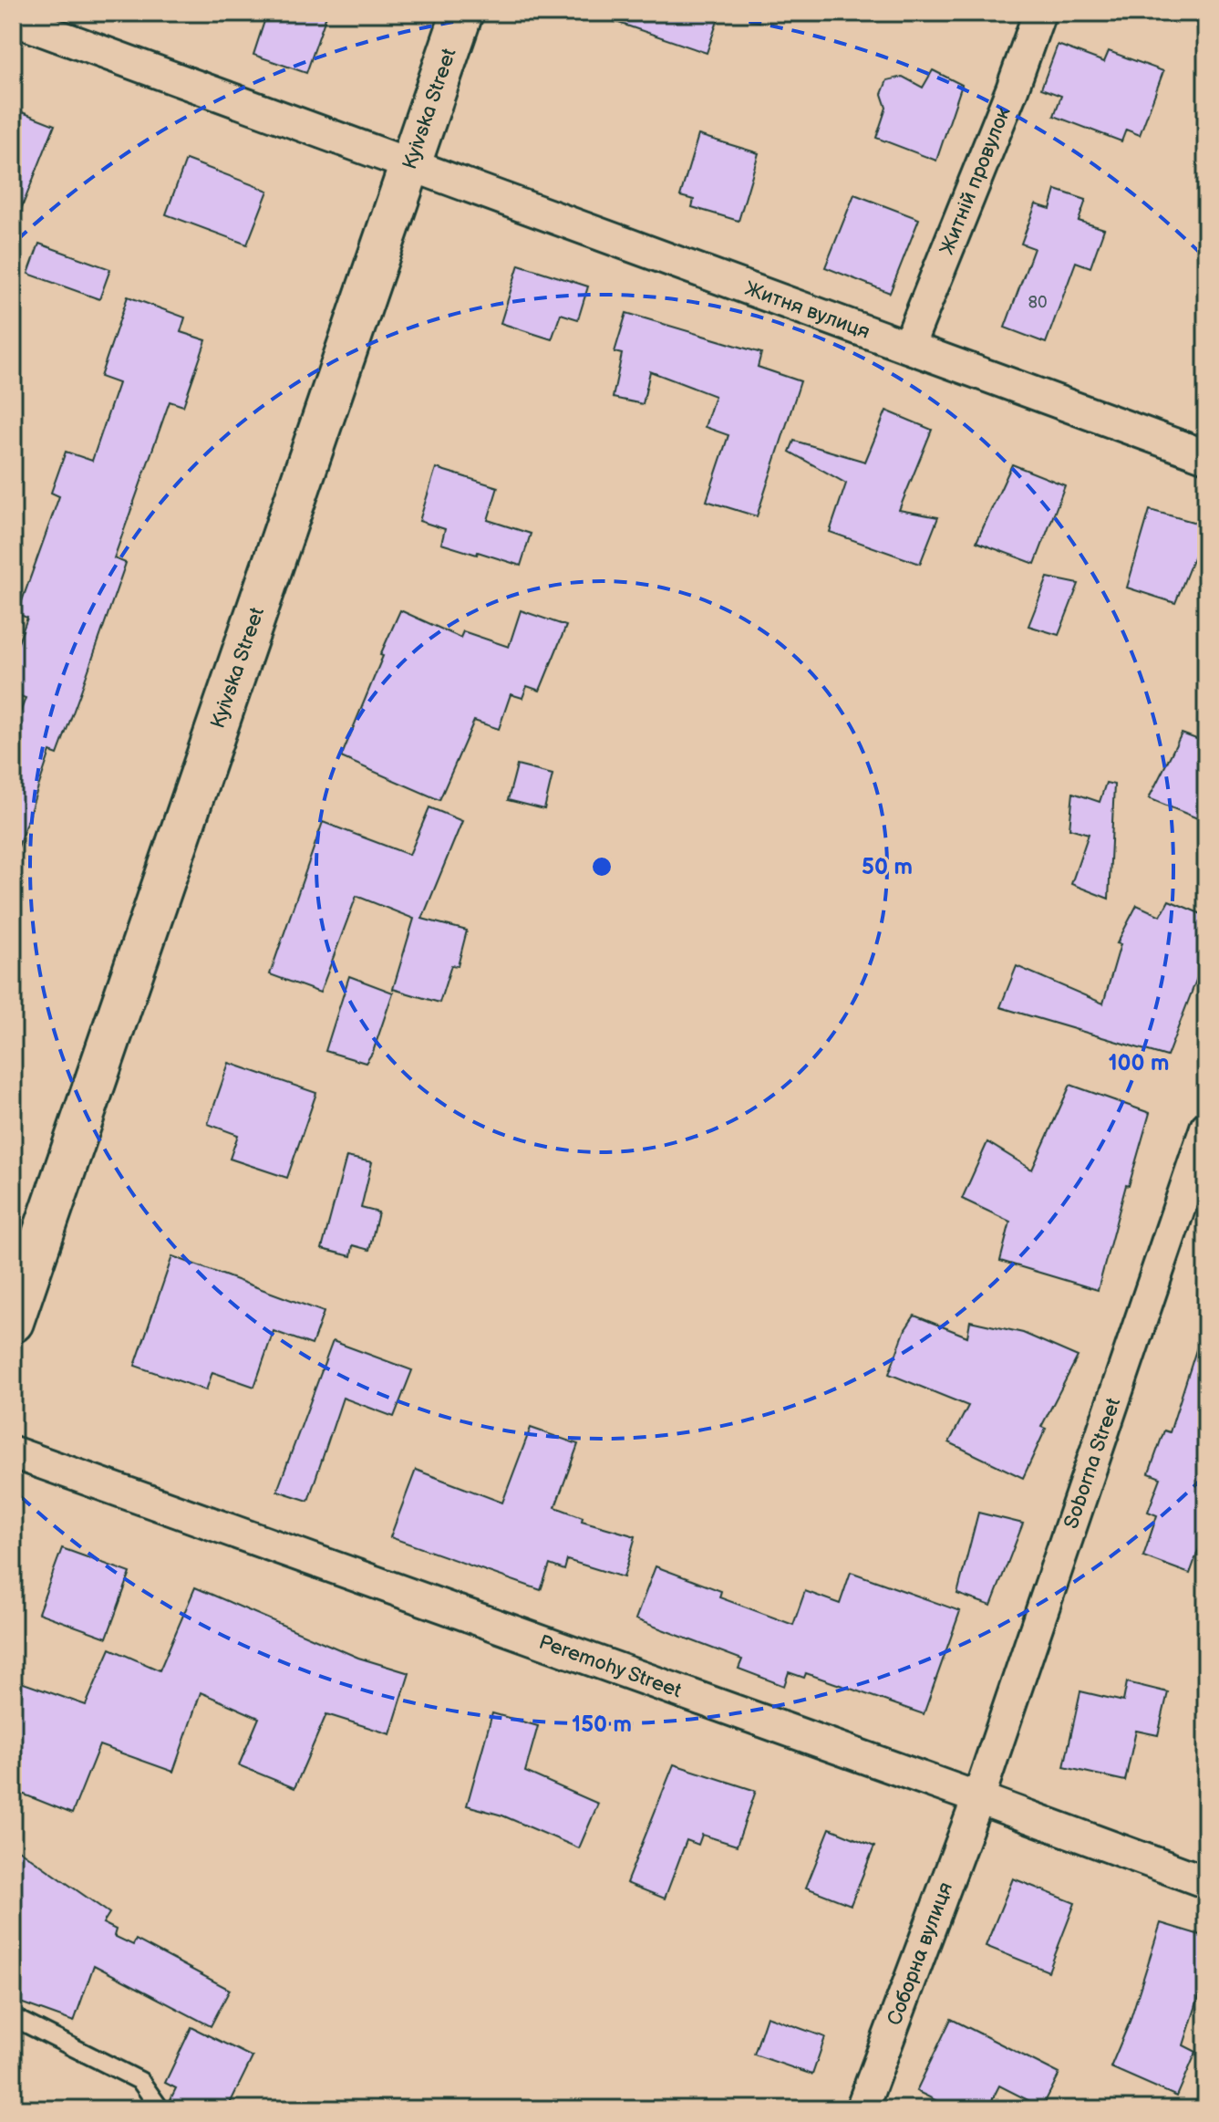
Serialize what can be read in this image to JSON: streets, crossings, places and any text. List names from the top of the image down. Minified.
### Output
{"streets":{"street":["Kyivska Street","Житній провулок","Житня вулиця","Soborna Street","Peremohy Street","Соборна вулиця"]},"crossings":[["Kyivska Street","Житня вулиця"],["Житній провулок","Житня вулиця"],["Soborna Street","Peremohy Street"],["Soborna Street","Соборна вулиця"],["Peremohy Street","Соборна вулиця"]],"house_numbers":["80"],"rings":["50 m","100 m","150 m"]}
